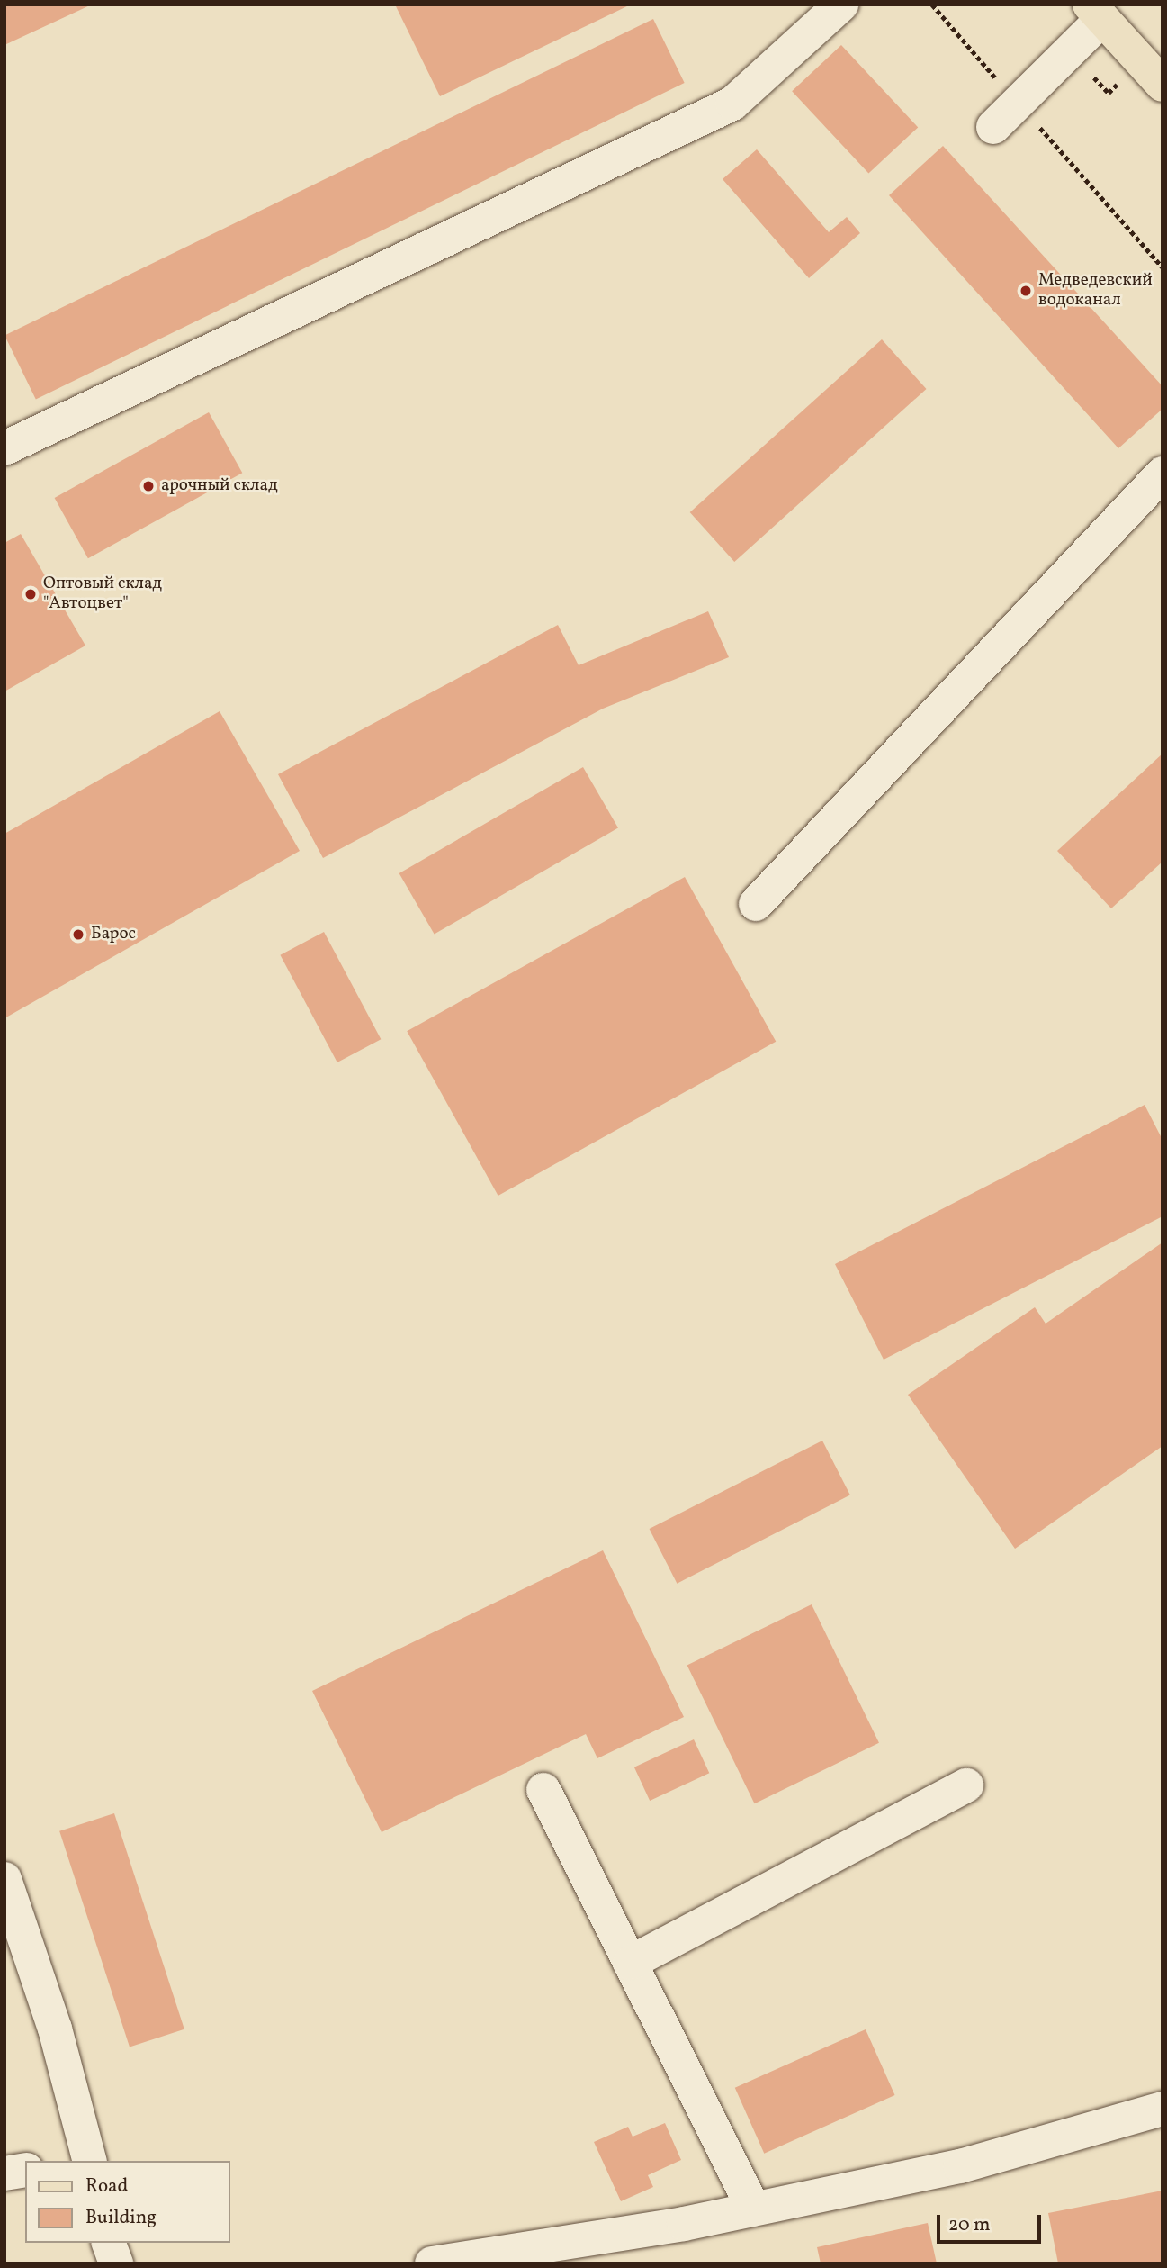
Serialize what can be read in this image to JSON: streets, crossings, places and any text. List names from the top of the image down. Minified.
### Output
{"places":["Медведевский водоканал","арочный склад","Оптовый склад \"Автоцвет\"","Барос"],"legend":["Road","Building"],"scale_bar":"20 m"}
